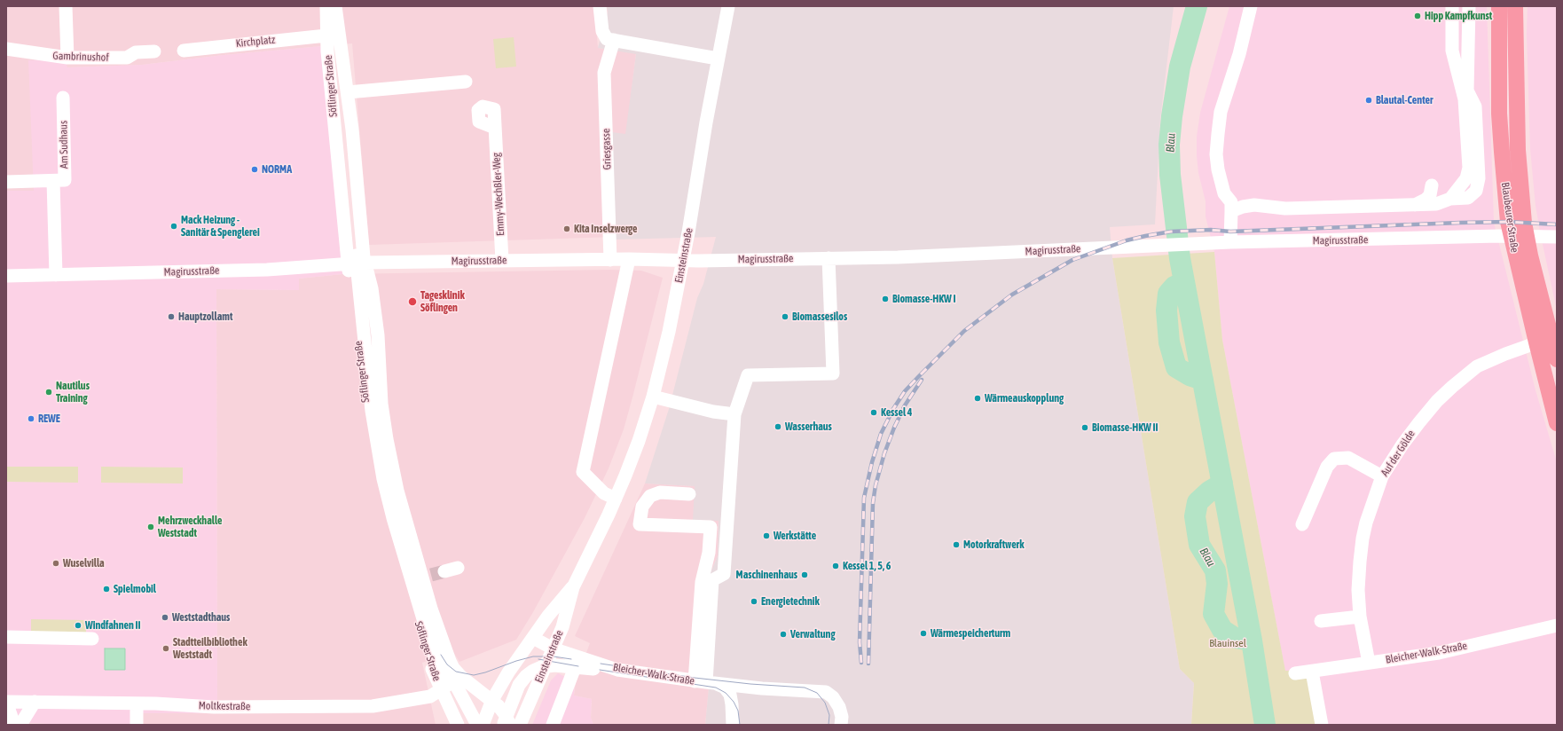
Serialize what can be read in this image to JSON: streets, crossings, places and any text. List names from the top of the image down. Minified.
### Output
{"streets":{"main road":["Blaubeurer Straße"],"street":["Kirchplatz","Gambrinushof","Söflinger Straße","Am Sudhaus","Griesgasse","Emmy-Wechßler-Weg","Magirusstraße","Einsteinstraße","Auf der Gölde","Bleicher-Walk-Straße","Moltkestraße"]},"crossings":[["Kirchplatz","Söflinger Straße"],["Söflinger Straße","Magirusstraße"],["Söflinger Straße","Einsteinstraße"],["Söflinger Straße","Moltkestraße"],["Am Sudhaus","Magirusstraße"],["Griesgasse","Magirusstraße"],["Emmy-Wechßler-Weg","Magirusstraße"],["Blaubeurer Straße","Magirusstraße"],["Blaubeurer Straße","Auf der Gölde"],["Magirusstraße","Einsteinstraße"],["Einsteinstraße","Bleicher-Walk-Straße"],["Auf der Gölde","Bleicher-Walk-Straße"]],"water":["Blau"],"parks":["Blauinsel"],"places":["Hipp Kampfkunst","Blautal-Center","NORMA","Mack Heizung - Sanitär & Spenglerei","Kita Inselzwerge","Biomasse-HKW I","Tagesklinik Söflingen","Hauptzollamt","Biomassesilos","Nautilus Training","Wärmeauskopplung","Kessel 4","REWE","Wasserhaus","Biomasse-HKW II","Mehrzweckhalle Weststadt","Werkstätte","Motorkraftwerk","Wuselvilla","Kessel 1, 5, 6","Maschinenhaus","Spielmobil","Energietechnik","Weststadthaus","Windfahnen II","Wärmespeicherturm","Verwaltung","Stadtteilbibliothek Weststadt"]}
